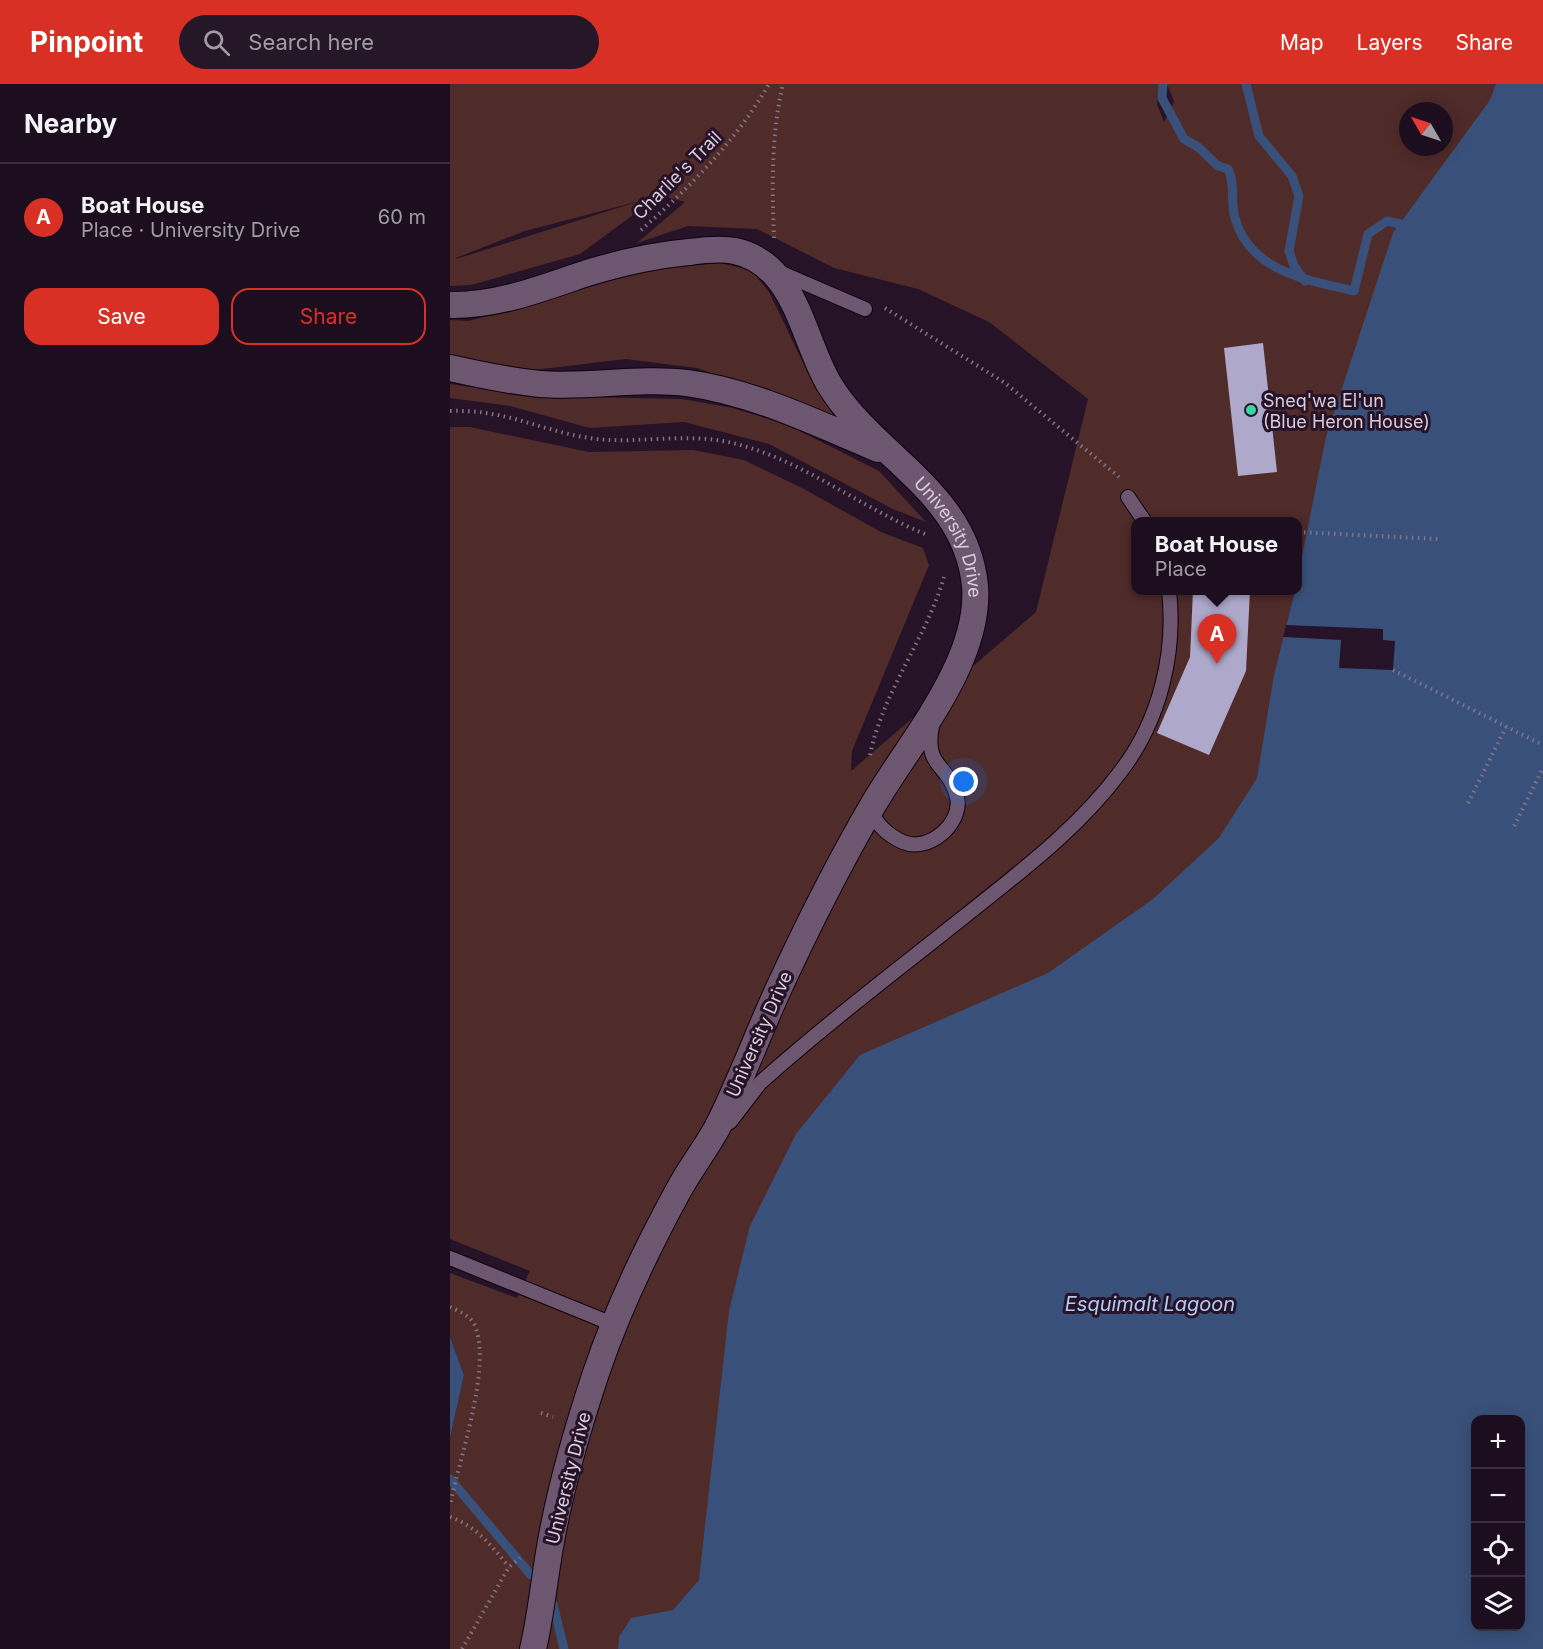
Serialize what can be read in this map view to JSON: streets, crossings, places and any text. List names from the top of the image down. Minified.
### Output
{"streets":{"street":["University Drive"],"path":["Charlie's Trail"]},"water":["Esquimalt Lagoon"],"places":["Sneq'wa El'un (Blue Heron House)"],"north":"top left","page":{"header":"Pinpoint","search":"Search here","nav":["Map","Layers","Share"],"heading":"Nearby","list":[{"mark":"A","name":"Boat House","note":"Place · University Drive","value":"60 m"}],"buttons":["Save","Share"],"popup":["Boat House","Place"],"pins":"A","map_buttons":["+","−"]}}
